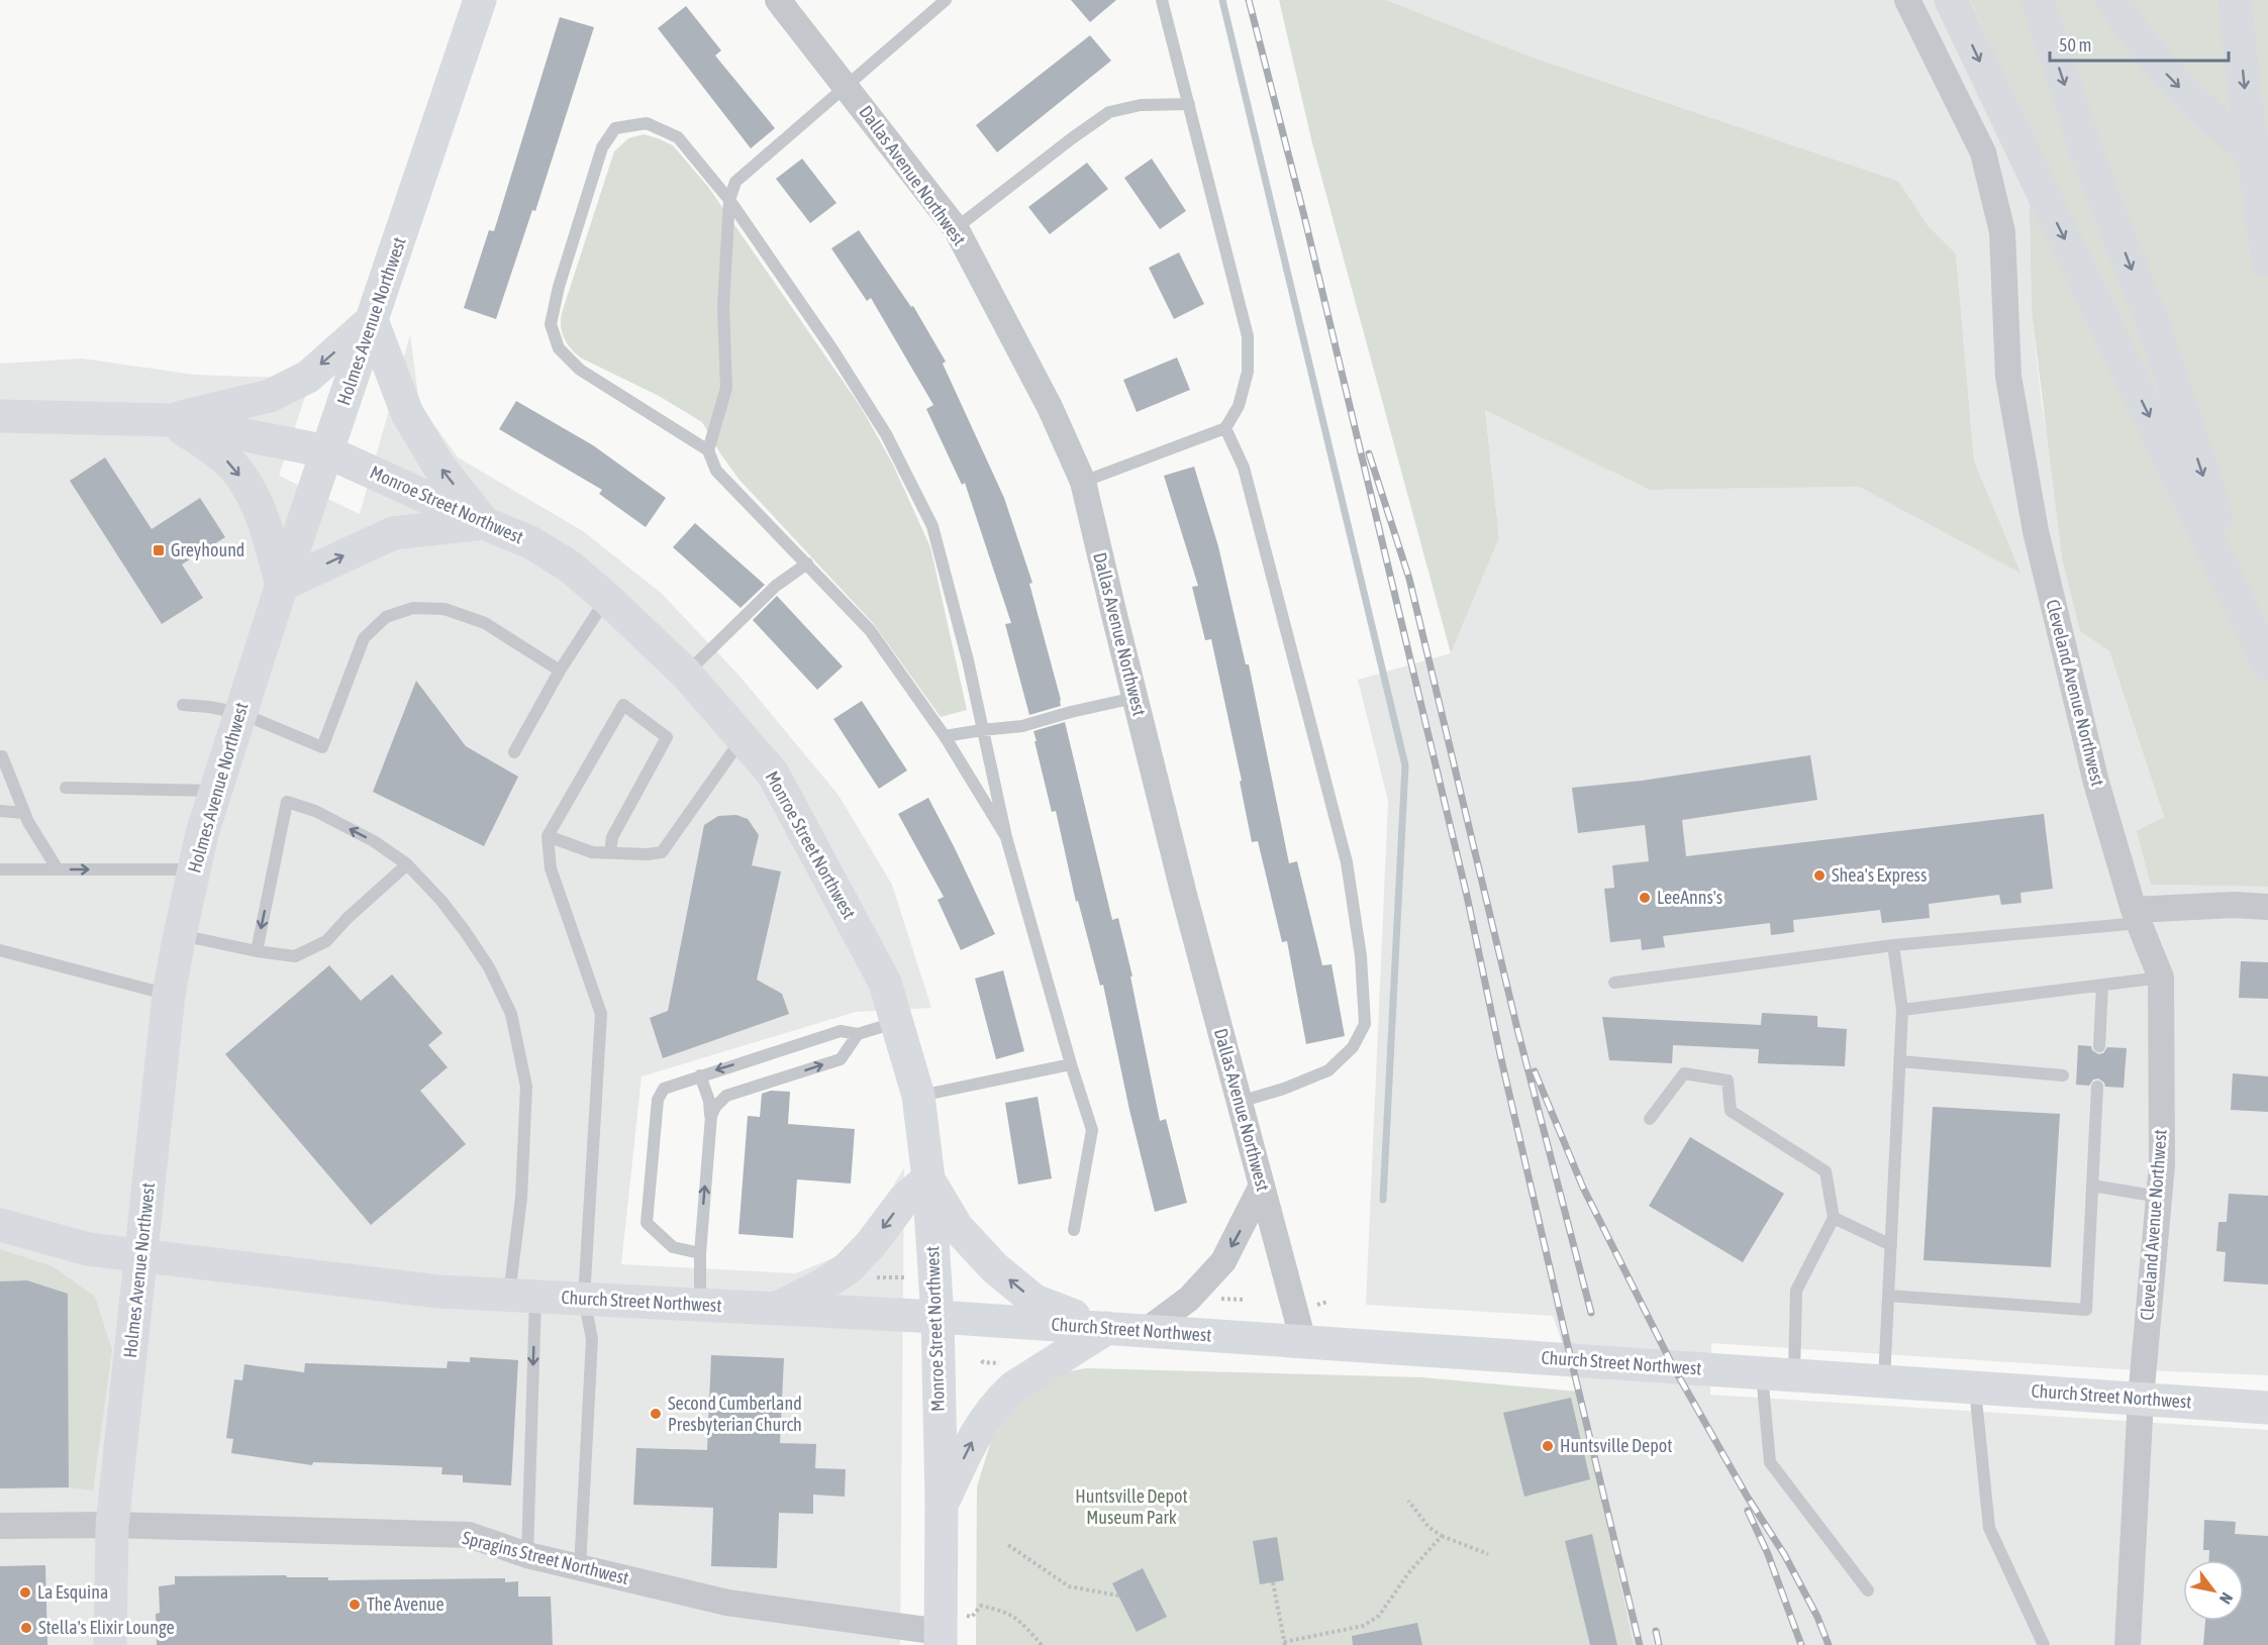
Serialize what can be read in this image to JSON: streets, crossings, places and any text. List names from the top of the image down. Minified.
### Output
{"streets":{"main road":["Holmes Avenue Northwest","Monroe Street Northwest","Church Street Northwest"],"street":["Dallas Avenue Northwest","Cleveland Avenue Northwest","Spragins Street Northwest"]},"crossings":[["Dallas Avenue Northwest","Church Street Northwest"],["Holmes Avenue Northwest","Monroe Street Northwest"],["Holmes Avenue Northwest","Church Street Northwest"],["Holmes Avenue Northwest","Spragins Street Northwest"],["Monroe Street Northwest","Church Street Northwest"],["Monroe Street Northwest","Spragins Street Northwest"],["Cleveland Avenue Northwest","Church Street Northwest"]],"parks":["Huntsville Depot Museum Park"],"places":{"transit":["Greyhound"],"other":["Shea's Express","LeeAnns's","Second Cumberland Presbyterian Church","Huntsville Depot","La Esquina","The Avenue","Stella's Elixir Lounge"]},"scale_bar":"50 m","north":"bottom right"}
